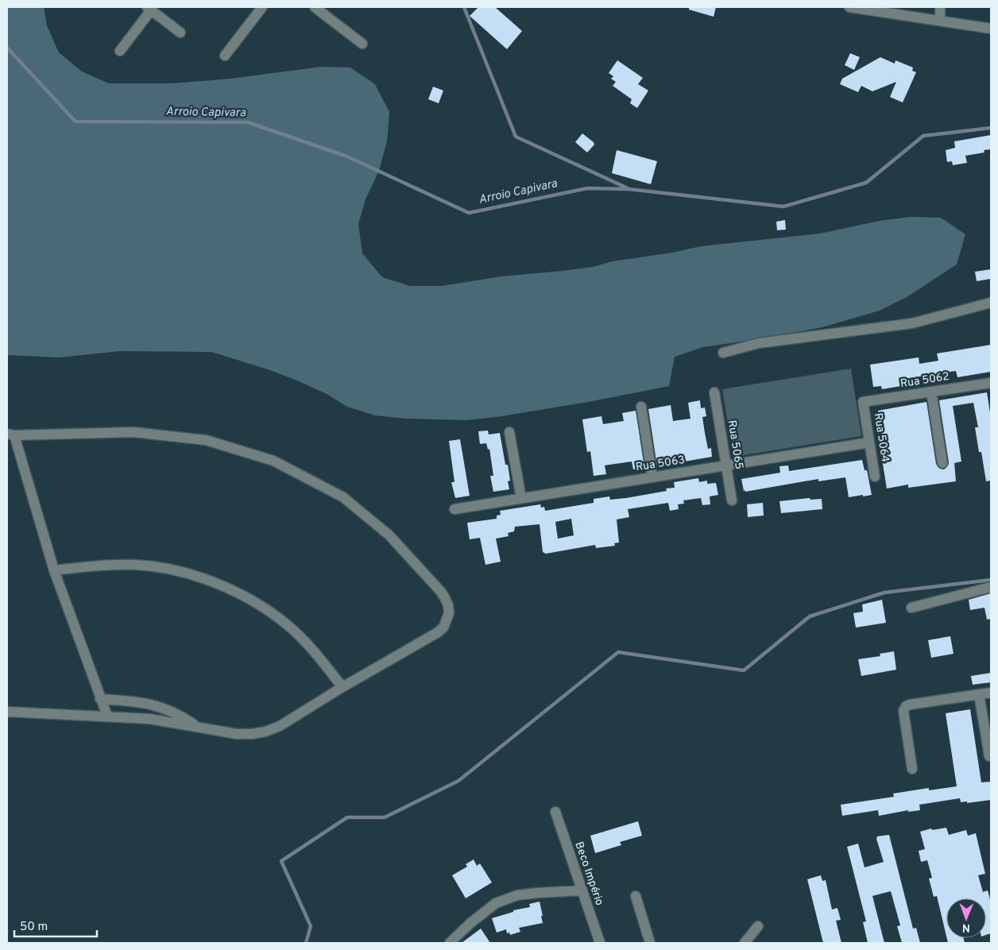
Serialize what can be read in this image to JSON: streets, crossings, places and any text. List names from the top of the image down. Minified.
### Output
{"streets":{"street":["Rua 5062","Rua 5064","Rua 5065","Rua 5063","Beco Império"]},"crossings":[["Rua 5062","Rua 5064"],["Rua 5064","Rua 5063"],["Rua 5065","Rua 5063"]],"water":["Arroio Capivara"],"scale_bar":"50 m","north":"bottom"}
